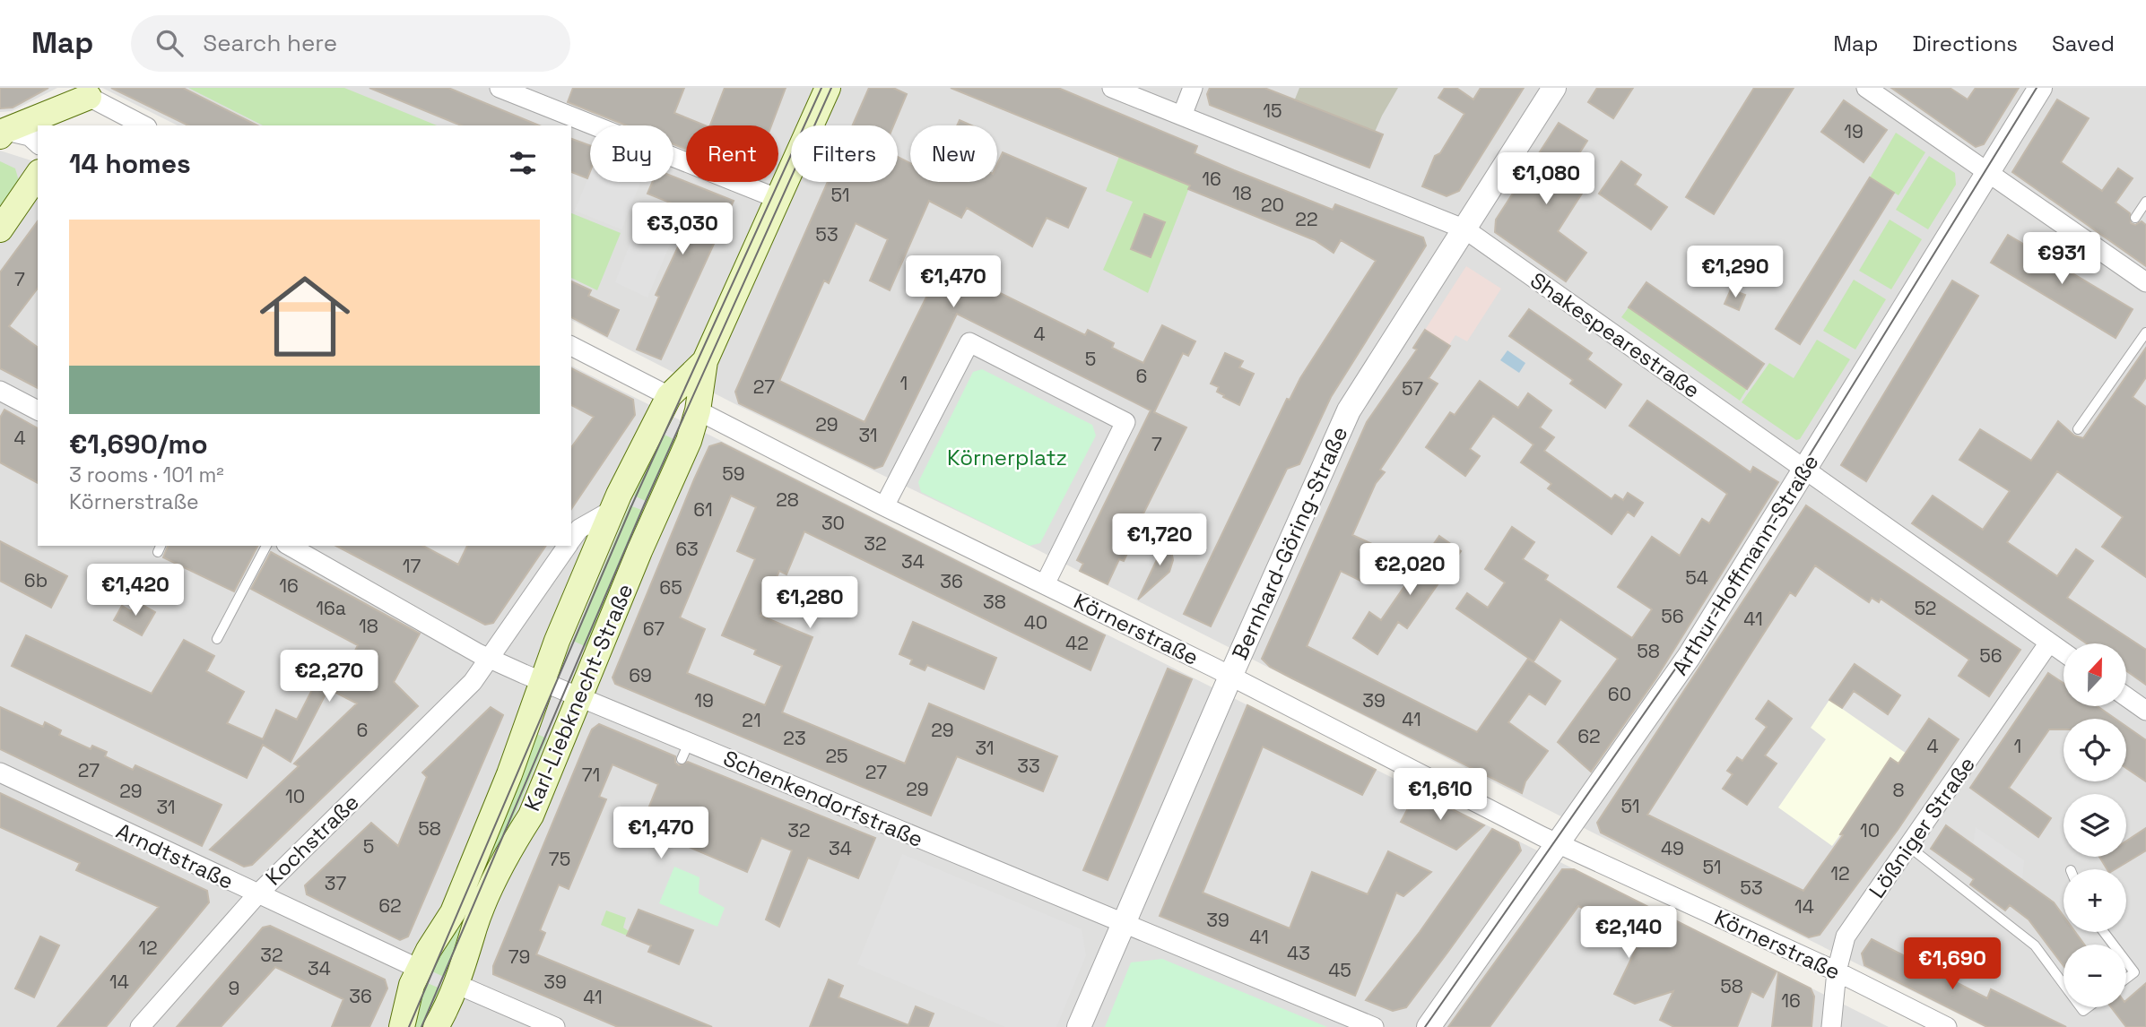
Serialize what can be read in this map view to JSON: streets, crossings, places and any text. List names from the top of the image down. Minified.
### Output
{"streets":{"main road":["Karl-Liebknecht-Straße"],"street":["Shakespearestraße","Bernhard-Göring-Straße","Arthur-Hoffmann-Straße","Körnerstraße","Schenkendorfstraße","Lößniger Straße","Kochstraße","Arndtstraße"]},"crossings":[["Shakespearestraße","Bernhard-Göring-Straße"],["Shakespearestraße","Arthur-Hoffmann-Straße"],["Shakespearestraße","Lößniger Straße"],["Bernhard-Göring-Straße","Körnerstraße"],["Bernhard-Göring-Straße","Schenkendorfstraße"],["Arthur-Hoffmann-Straße","Körnerstraße"],["Körnerstraße","Karl-Liebknecht-Straße"],["Körnerstraße","Lößniger Straße"],["Karl-Liebknecht-Straße","Schenkendorfstraße"],["Karl-Liebknecht-Straße","Arndtstraße"],["Schenkendorfstraße","Kochstraße"],["Kochstraße","Arndtstraße"]],"parks":["Körnerplatz"],"house_numbers":["15","19","16","18","51","20","22","53","7","4","5","6","1","27","57","29","31","4","7","59","28","61","30","32","63","34","17","54","6b","36","16","65","38","16a","52","56","41","40","18","67","42","58","56","69","60","19","39","41","21","6","29","62","23","4","1","31","25","33","27","27","71","29","8","29","10","51","31","58","32","10","5","34","49","75","51","12","37","53","62","14","39","41","12","43","32","79","34","45","14","39","58","9","36","41","16"],"north":"top","page":{"header":"Map","search":"Search here","nav":["Map","Directions","Saved"],"chip":["Buy","Rent","Filters","New"],"heading":"14 homes","price":["€1,080","€3,030","€931","€1,290","€1,470","€1,720","€2,020","€1,420","€1,280","€2,270","€1,610","€1,470","€2,140","€1,690"],"list":[{"name":"€1,690/mo","note":"3 rooms · 101 m² · Körnerstraße"}],"map_buttons":["+","−"]}}
